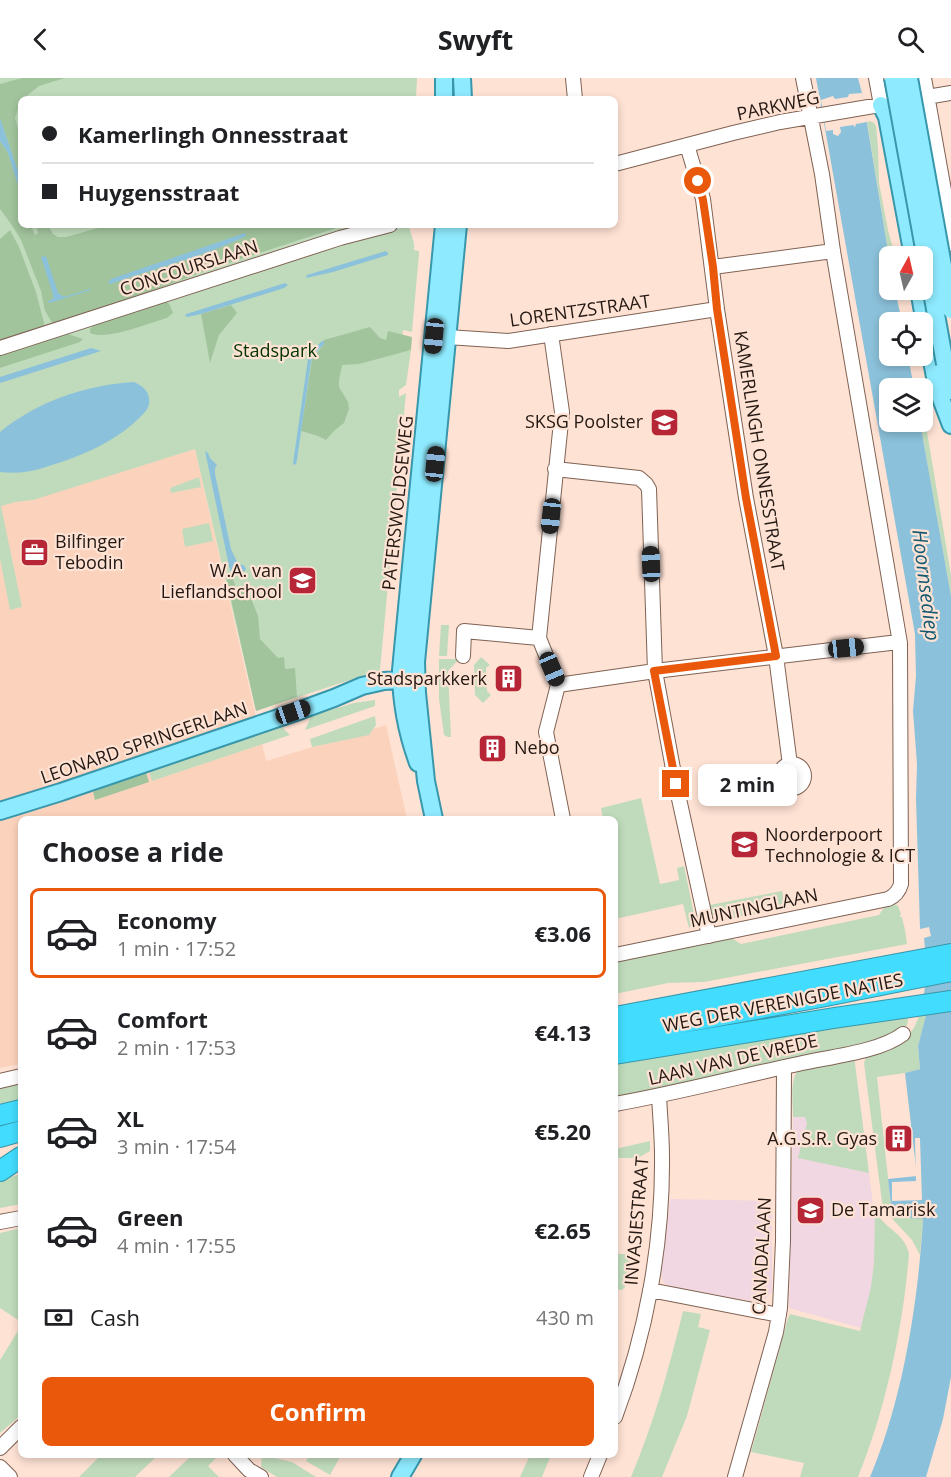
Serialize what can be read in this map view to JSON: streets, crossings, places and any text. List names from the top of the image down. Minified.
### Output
{"streets":{"highway":["WEG DER VERENIGDE NATIES"],"main road":["PATERSWOLDSEWEG","LEONARD SPRINGERLAAN"],"street":["PARKWEG","CONCOURSLAAN","LORENTZSTRAAT","KAMERLINGH ONNESSTRAAT","MUNTINGLAAN","LAAN VAN DE VREDE","INVASIESTRAAT","CANADALAAN"]},"crossings":[["PARKWEG","KAMERLINGH ONNESSTRAAT"],["LORENTZSTRAAT","KAMERLINGH ONNESSTRAAT"],["LORENTZSTRAAT","PATERSWOLDSEWEG"],["PATERSWOLDSEWEG","LEONARD SPRINGERLAAN"],["LAAN VAN DE VREDE","INVASIESTRAAT"],["LAAN VAN DE VREDE","CANADALAAN"]],"water":["Hoornsediep"],"parks":["Stadspark"],"places":{"school or university":["SKSG Poolster","W.A. van Lieflandschool","Noorderpoort Technologie & ICT","De Tamarisk"],"office":["Bilfinger Tebodin"],"building":["Stadsparkkerk","Nebo","A.G.S.R. Gyas"]},"north":"top","page":{"header":"Swyft","banner":["Kamerlingh Onnesstraat","Huygensstraat"],"bubble":"2 min","heading":"Choose a ride","list":[{"name":"Economy","note":"1 min · 17:52","value":"€3.06"},{"name":"Comfort","note":"2 min · 17:53","value":"€4.13"},{"name":"XL","note":"3 min · 17:54","value":"€5.20"},{"name":"Green","note":"4 min · 17:55","value":"€2.65"}],"pay":["Cash","430 m"],"buttons":"Confirm"}}
